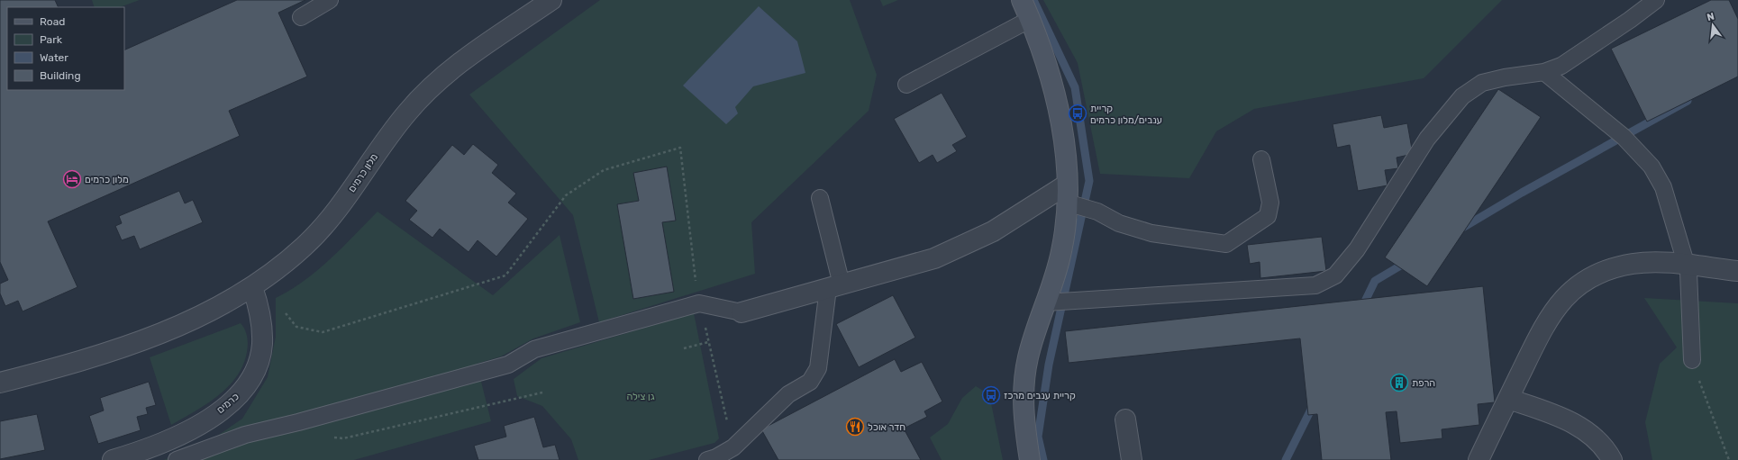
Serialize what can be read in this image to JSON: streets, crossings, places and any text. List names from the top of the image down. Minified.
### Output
{"streets":{"street":["מלון כרמים","כרמים"]},"crossings":[["מלון כרמים","כרמים"]],"parks":["גן צילה"],"places":{"bus stop":["קריית ענבים/מלון כרמים","קריית ענבים מרכז"],"hotel":["מלון כרמים"],"building":["הרפת"],"restaurant":["חדר אוכל"]},"legend":["Road","Park","Water","Building"],"north":"top"}
